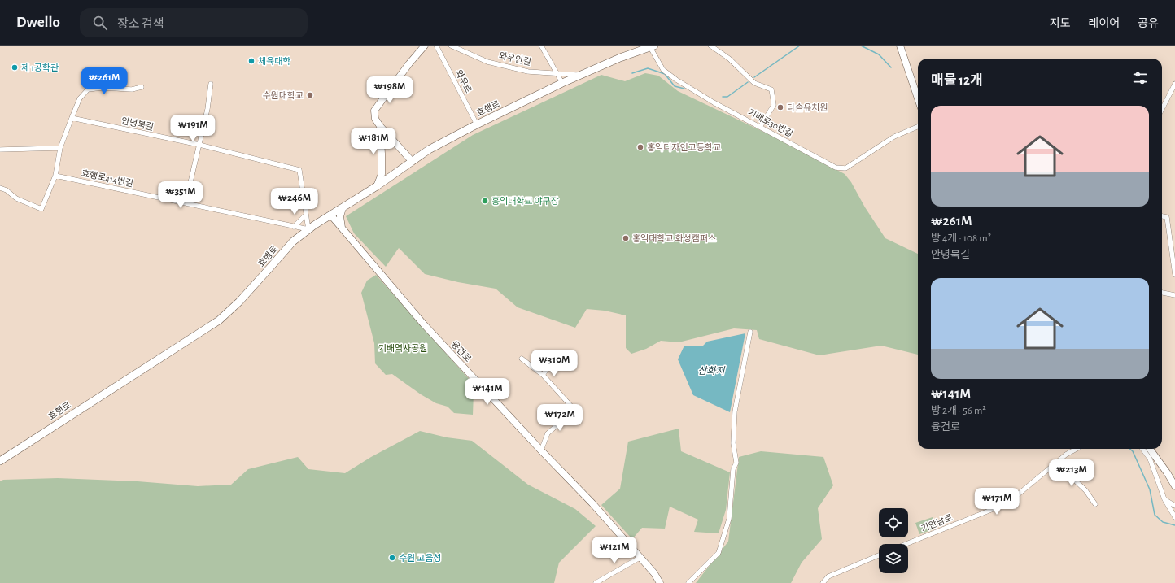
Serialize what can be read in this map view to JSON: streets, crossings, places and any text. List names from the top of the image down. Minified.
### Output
{"streets":{"main road":["효행로"],"street":["와우안길","와우로","기배로30번길","안녕북길","효행로414번길","융건로","기안남로"]},"crossings":[["와우안길","효행로"],["와우로","효행로"],["효행로","기배로30번길"],["효행로","안녕북길"],["효행로","효행로414번길"],["효행로","융건로"],["안녕북길","효행로414번길"]],"water":["삼화지"],"parks":["기배역사공원"],"places":["체육대학","제 1공학관","수원대학교","다솜유치원","홍익디자인고등학교","홍익대학교 야구장","홍익대학교 화성캠퍼스","수원 고읍성"],"page":{"header":"Dwello","search":"장소 검색","nav":["지도","레이어","공유"],"heading":"매물 12개","price":["₩261M","₩198M","₩191M","₩181M","₩351M","₩246M","₩310M","₩141M","₩172M","₩213M","₩171M","₩121M"],"list":[{"name":"₩261M","note":"방 4개 · 108 m² · 안녕북길"},{"name":"₩141M","note":"방 2개 · 56 m² · 융건로"}]}}
